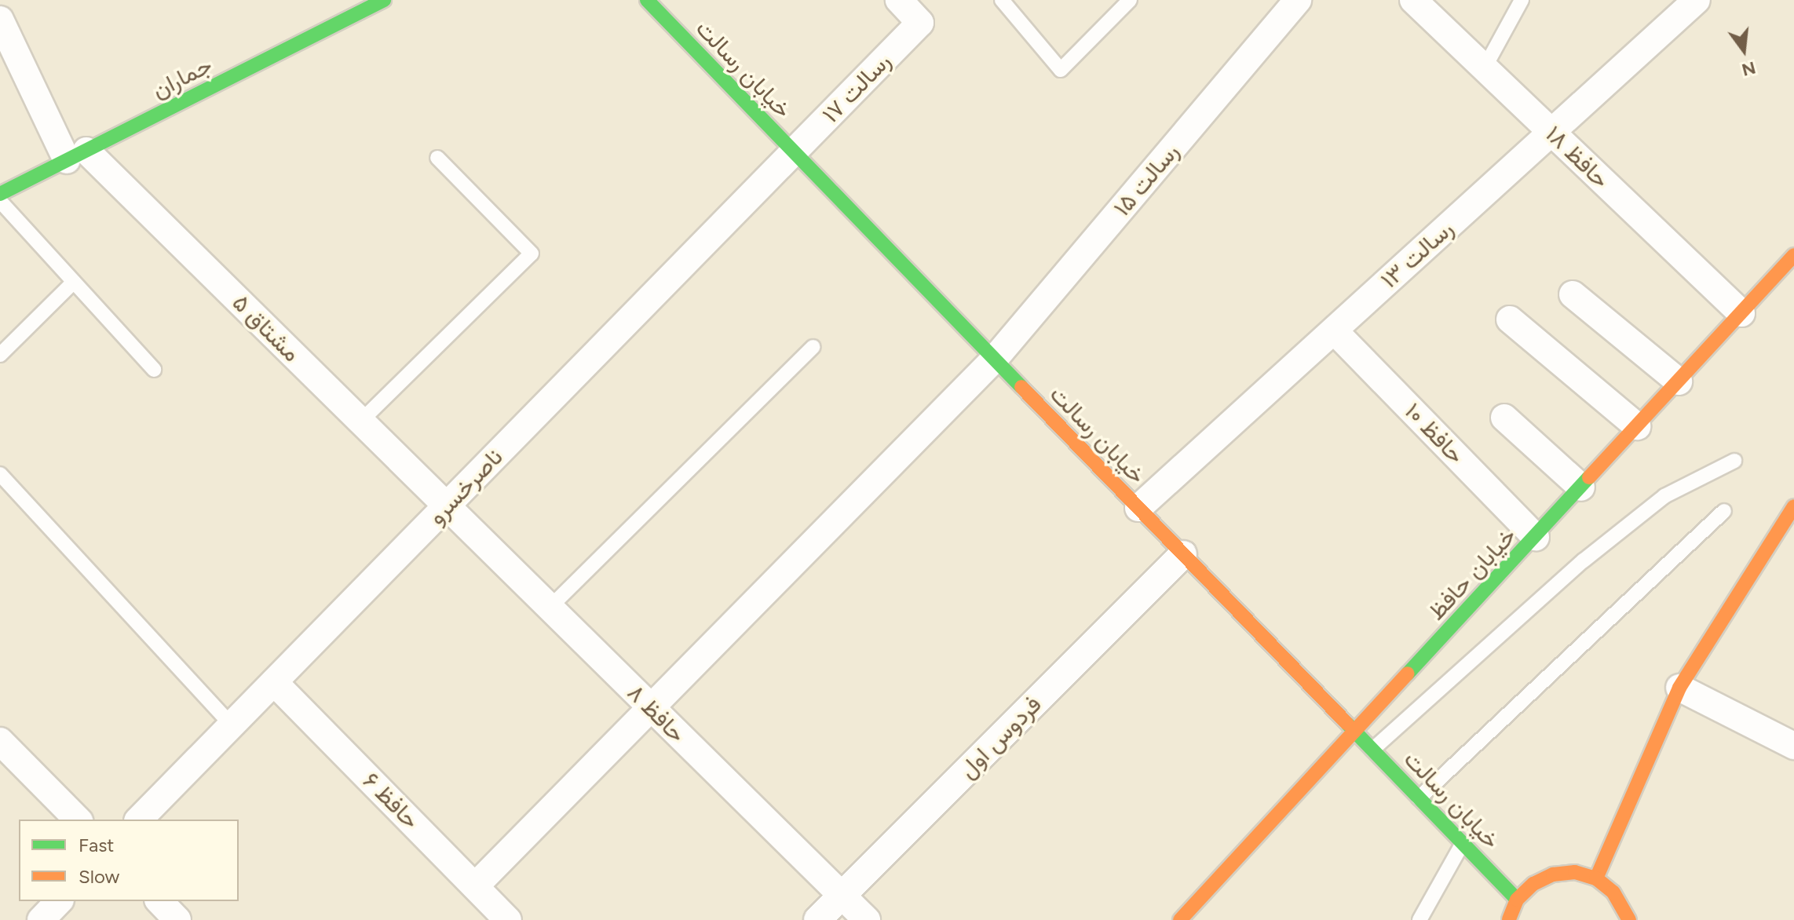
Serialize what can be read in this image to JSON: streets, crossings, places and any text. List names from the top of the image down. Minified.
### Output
{"streets":{"street":["خیابان رسالت","جماران","رسالت ۱۷","حافظ ۱۸","رسالت ۱۵","رسالت ۱۳","مشتاق ۵","حافظ ۱۰","ناصرخسرو","خیابان حافظ","حافظ ۸","فردوس اول","حافظ ۶"]},"crossings":[["خیابان رسالت","رسالت ۱۷"],["خیابان رسالت","رسالت ۱۵"],["خیابان رسالت","رسالت ۱۳"],["خیابان رسالت","ناصرخسرو"],["خیابان رسالت","خیابان حافظ"],["خیابان رسالت","فردوس اول"],["جماران","مشتاق ۵"],["رسالت ۱۷","ناصرخسرو"],["حافظ ۱۸","رسالت ۱۳"],["حافظ ۱۸","خیابان حافظ"],["رسالت ۱۵","حافظ ۸"],["رسالت ۱۵","حافظ ۶"],["رسالت ۱۳","حافظ ۱۰"],["مشتاق ۵","ناصرخسرو"],["مشتاق ۵","حافظ ۸"],["حافظ ۱۰","خیابان حافظ"],["ناصرخسرو","حافظ ۸"],["ناصرخسرو","حافظ ۶"],["حافظ ۸","فردوس اول"]],"legend":["Fast","Slow"],"north":"bottom"}
